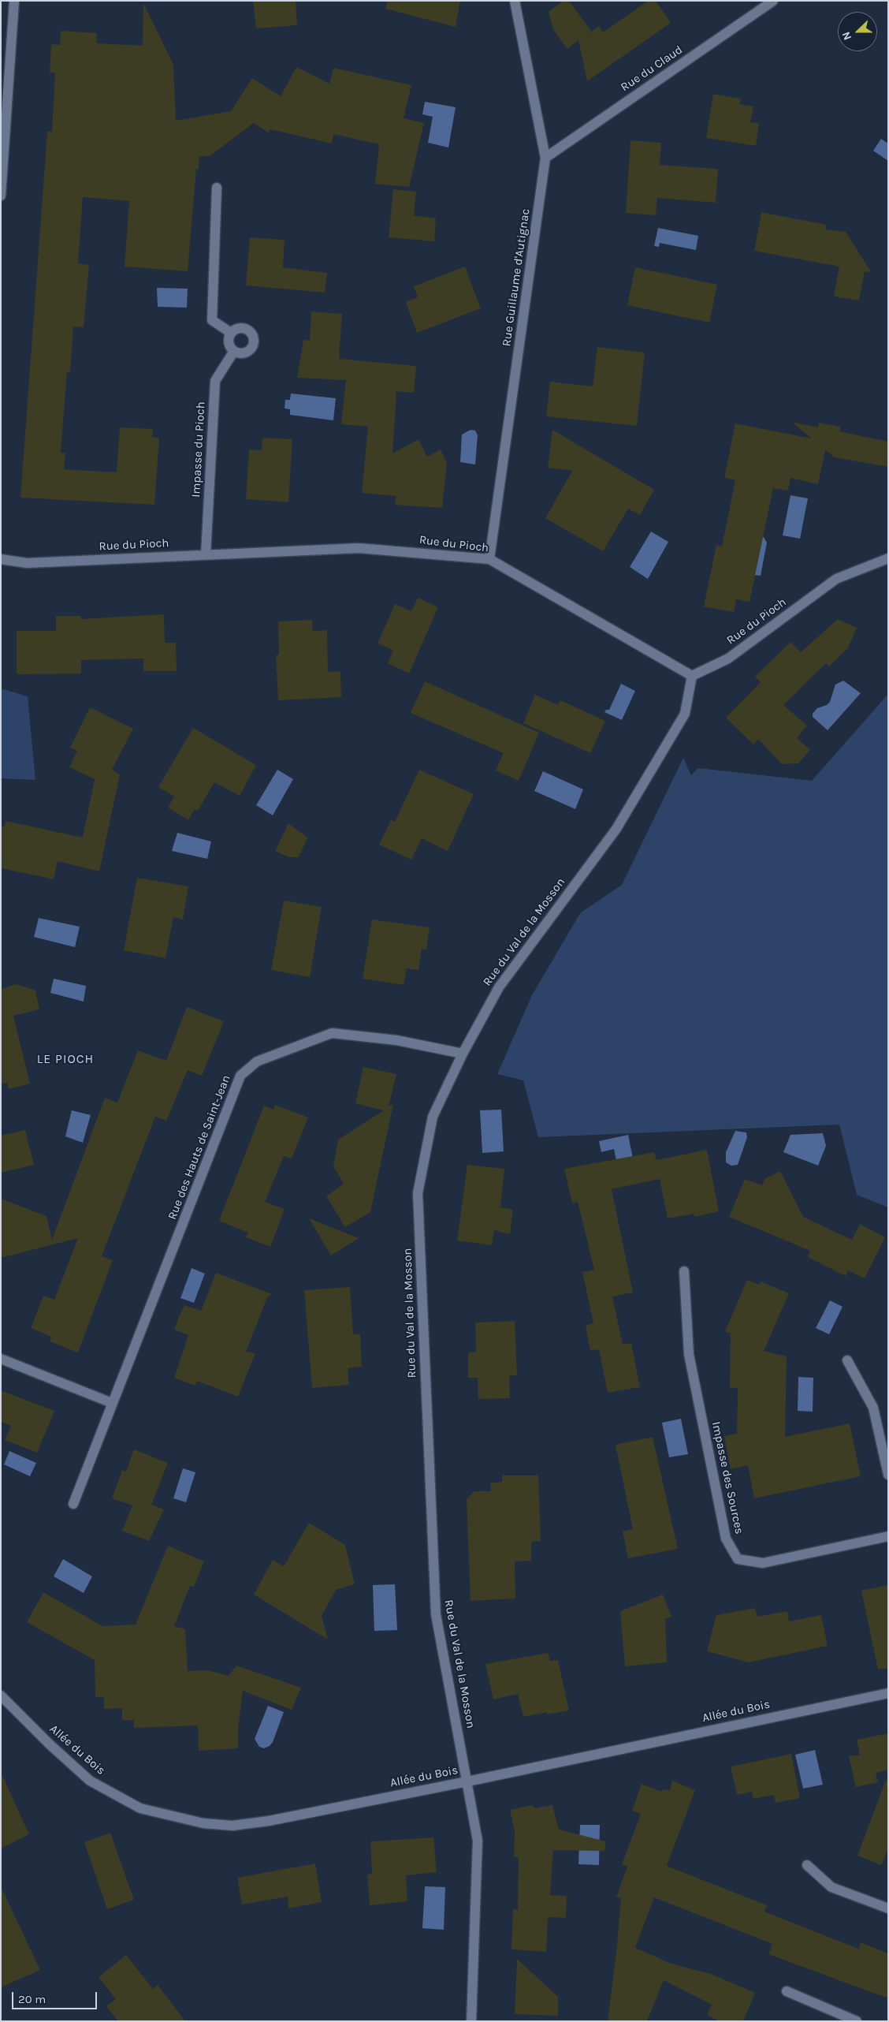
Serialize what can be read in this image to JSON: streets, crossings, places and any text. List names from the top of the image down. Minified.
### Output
{"streets":{"street":["Rue du Claud","Rue Guillaume d'Autignac","Impasse du Pioch","Rue du Pioch","Rue du Val de la Mosson","Rue des Hauts de Saint-Jean","Impasse des Sources","Allée du Bois"]},"crossings":[["Rue du Claud","Rue Guillaume d'Autignac"],["Rue Guillaume d'Autignac","Rue du Pioch"],["Impasse du Pioch","Rue du Pioch"],["Rue du Pioch","Rue du Val de la Mosson"],["Rue du Val de la Mosson","Rue des Hauts de Saint-Jean"],["Rue du Val de la Mosson","Allée du Bois"]],"districts":["LE PIOCH"],"scale_bar":"20 m","north":"left"}
